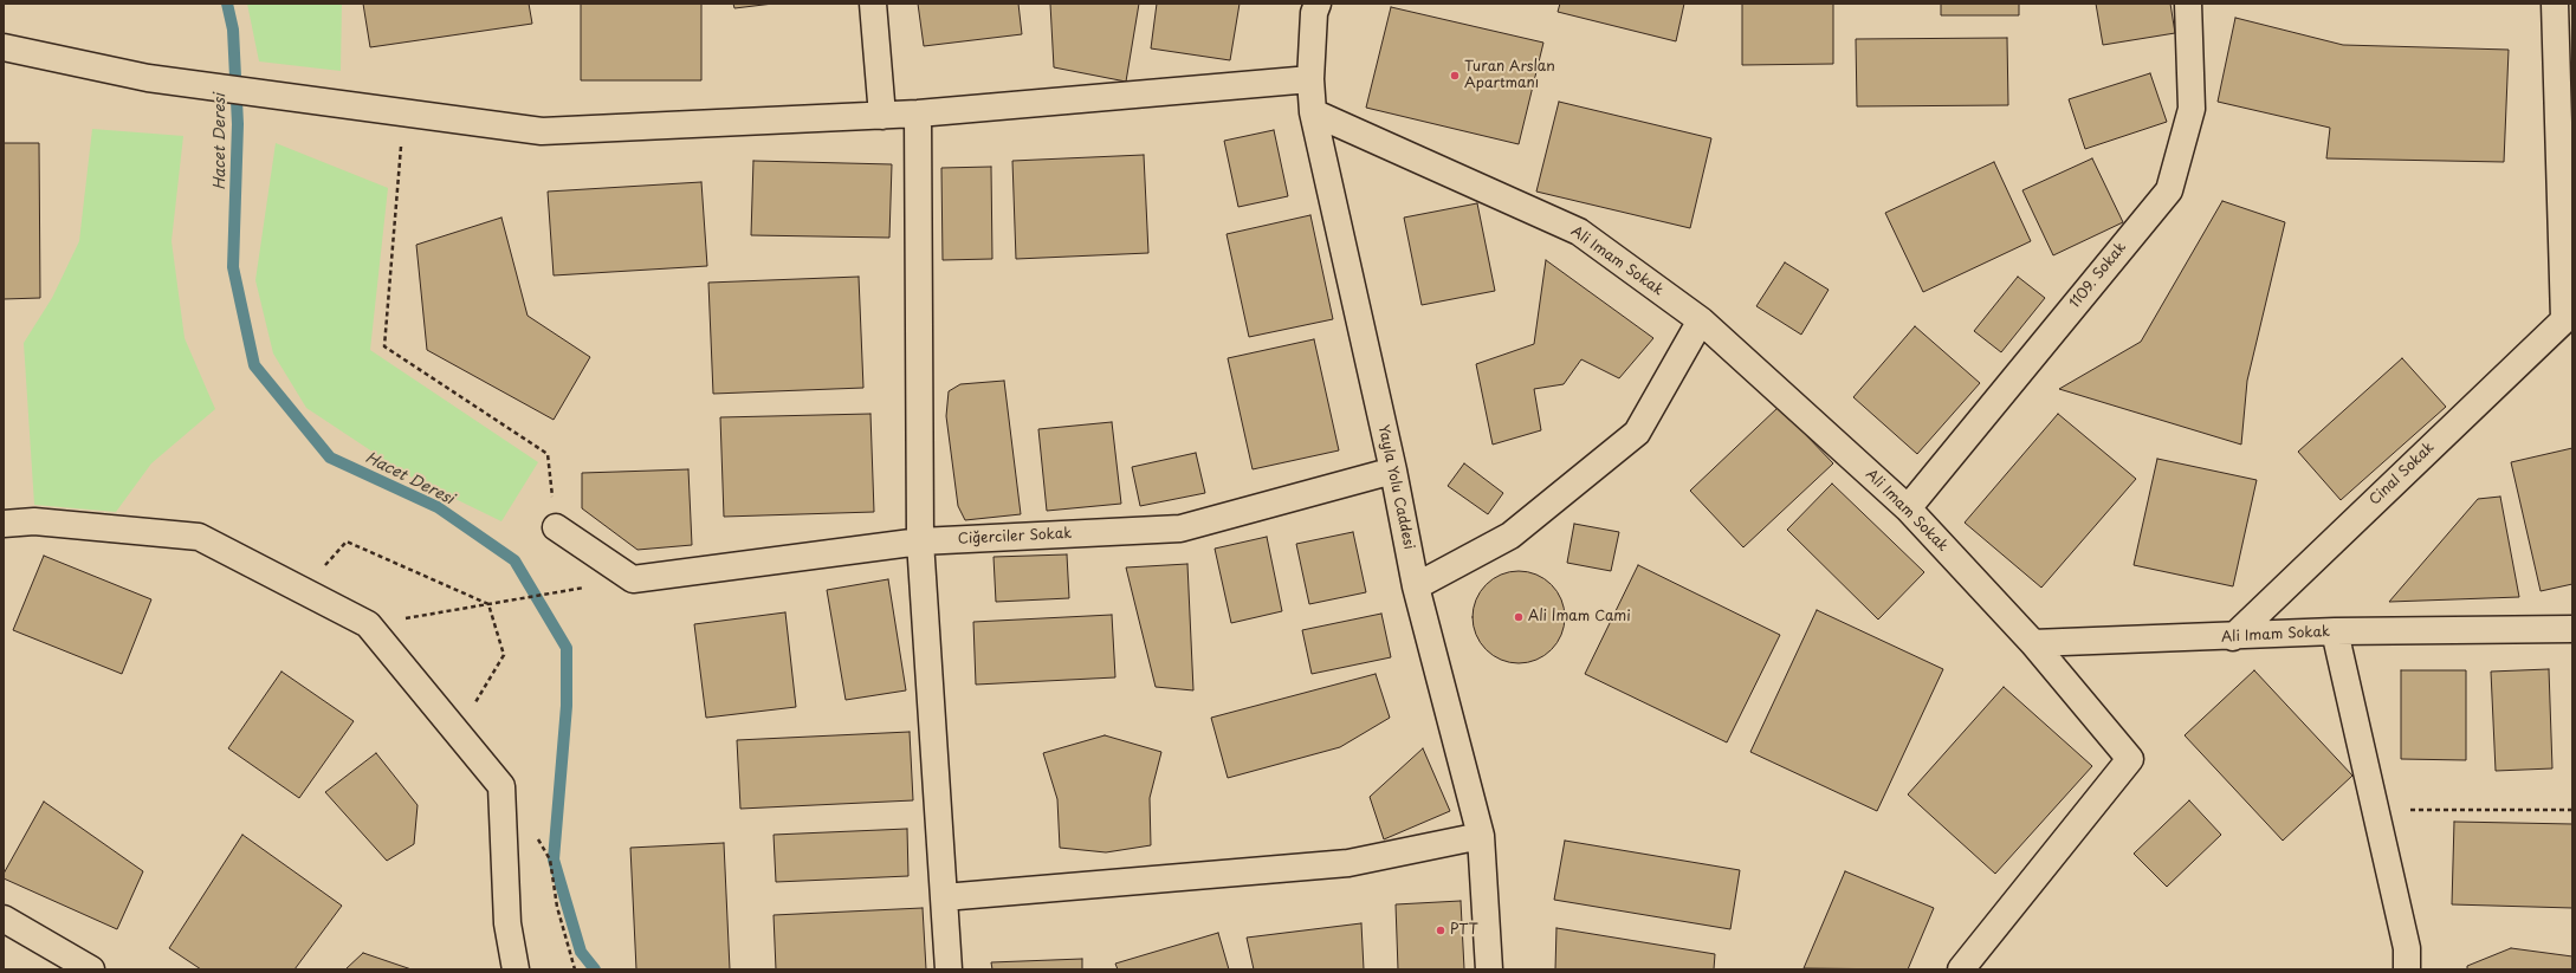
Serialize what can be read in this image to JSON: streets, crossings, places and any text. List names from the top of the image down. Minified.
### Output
{"streets":{"street":["Ali Imam Sokak","1109. Sokak","Cinal Sokak","Yayla Yolu Caddesi","Ciğerciler Sokak"]},"crossings":[["Ali Imam Sokak","1109. Sokak"],["Ali Imam Sokak","Cinal Sokak"],["Ali Imam Sokak","Yayla Yolu Caddesi"],["Yayla Yolu Caddesi","Ciğerciler Sokak"]],"water":["Hacet Deresi"],"places":["Turan Arslan Apartmanı","Ali İmam Cami","PTT"]}
